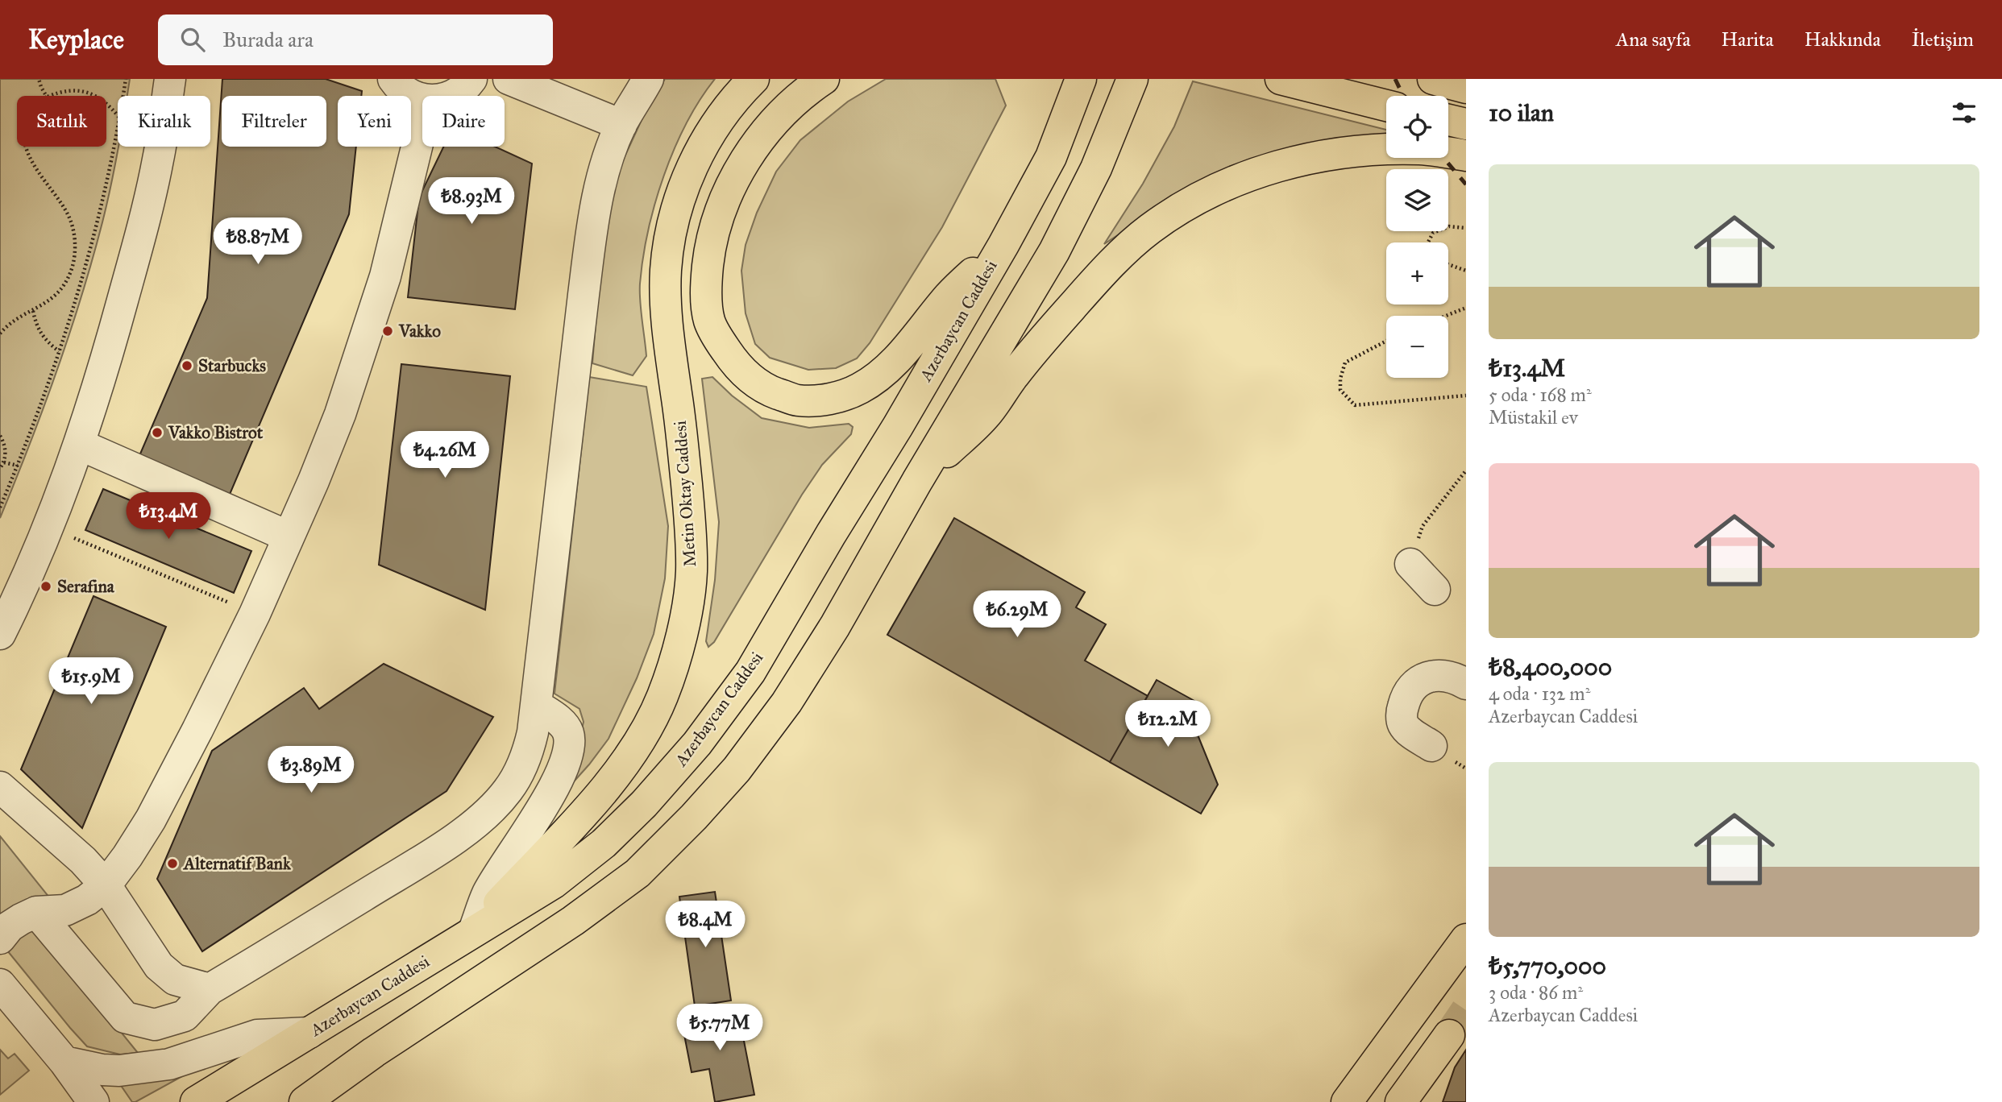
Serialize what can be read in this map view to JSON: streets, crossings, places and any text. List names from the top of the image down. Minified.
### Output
{"streets":{"main road":["Azerbaycan Caddesi","Metin Oktay Caddesi"]},"crossings":[["Azerbaycan Caddesi","Metin Oktay Caddesi"]],"places":["Vakko","Starbucks","Vakko Bistrot","Serafina","Alternatif Bank"],"page":{"header":"Keyplace","search":"Burada ara","nav":["Ana sayfa","Harita","Hakkında","İletişim"],"heading":"10 ilan","map_buttons":["+","−"],"chip":["Satılık","Kiralık","Filtreler","Yeni","Daire"],"list":[{"name":"₺13.4M","note":"5 oda · 168 m² · Müstakil ev"},{"name":"₺8,400,000","note":"4 oda · 132 m² · Azerbaycan Caddesi"},{"name":"₺5,770,000","note":"3 oda · 86 m² · Azerbaycan Caddesi"}],"price":["₺8.93M","₺8.87M","₺4.26M","₺13.4M","₺6.29M","₺15.9M","₺12.2M","₺3.89M","₺8.4M","₺5.77M"]}}
